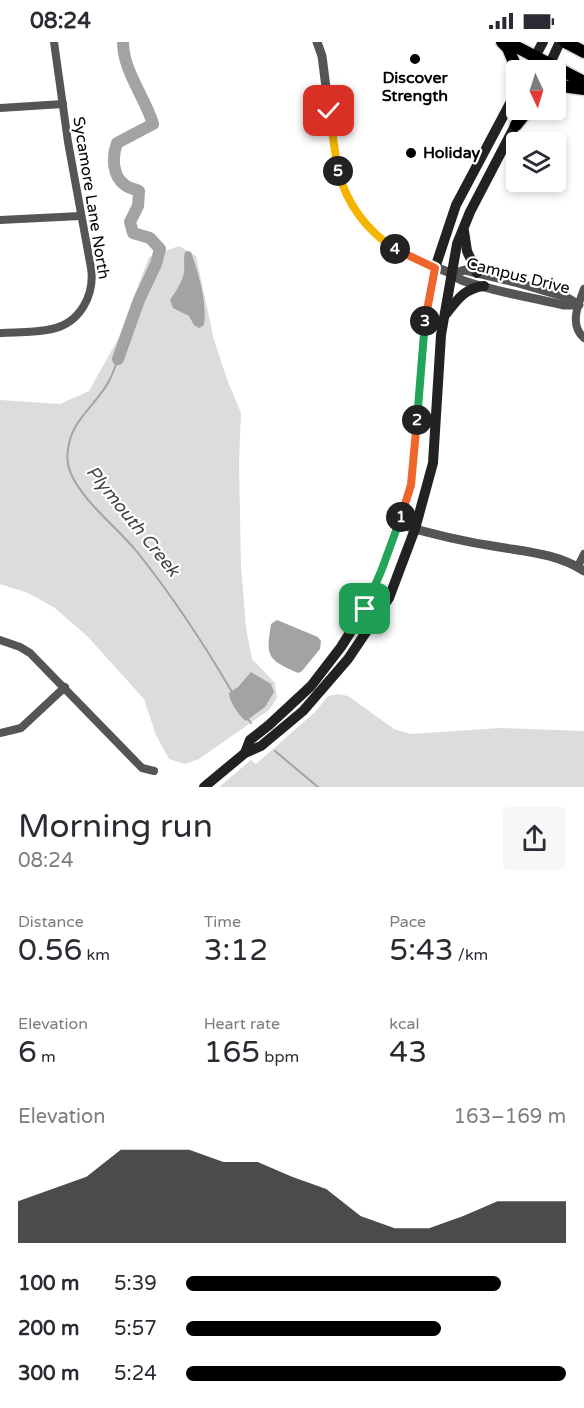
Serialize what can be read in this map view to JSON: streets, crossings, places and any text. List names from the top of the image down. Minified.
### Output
{"streets":{"street":["Sycamore Lane North","Campus Drive"]},"water":["Plymouth Creek"],"places":["Discover Strength","Holiday"],"north":"bottom","page":{"status":"08:24","pins":["5","4","3","2","1"],"heading":["Morning run","08:24"],"stats":[["Distance","0.56 km"],["Time","3:12"],["Pace","5:43 /km"],["Elevation","6 m"],["Heart rate","165 bpm"],["kcal","43"]],"chart":["Elevation","163–169 m"],"list":[{"name":"100 m","note":"5:39"},{"name":"200 m","note":"5:57"},{"name":"300 m","note":"5:24"}]}}
